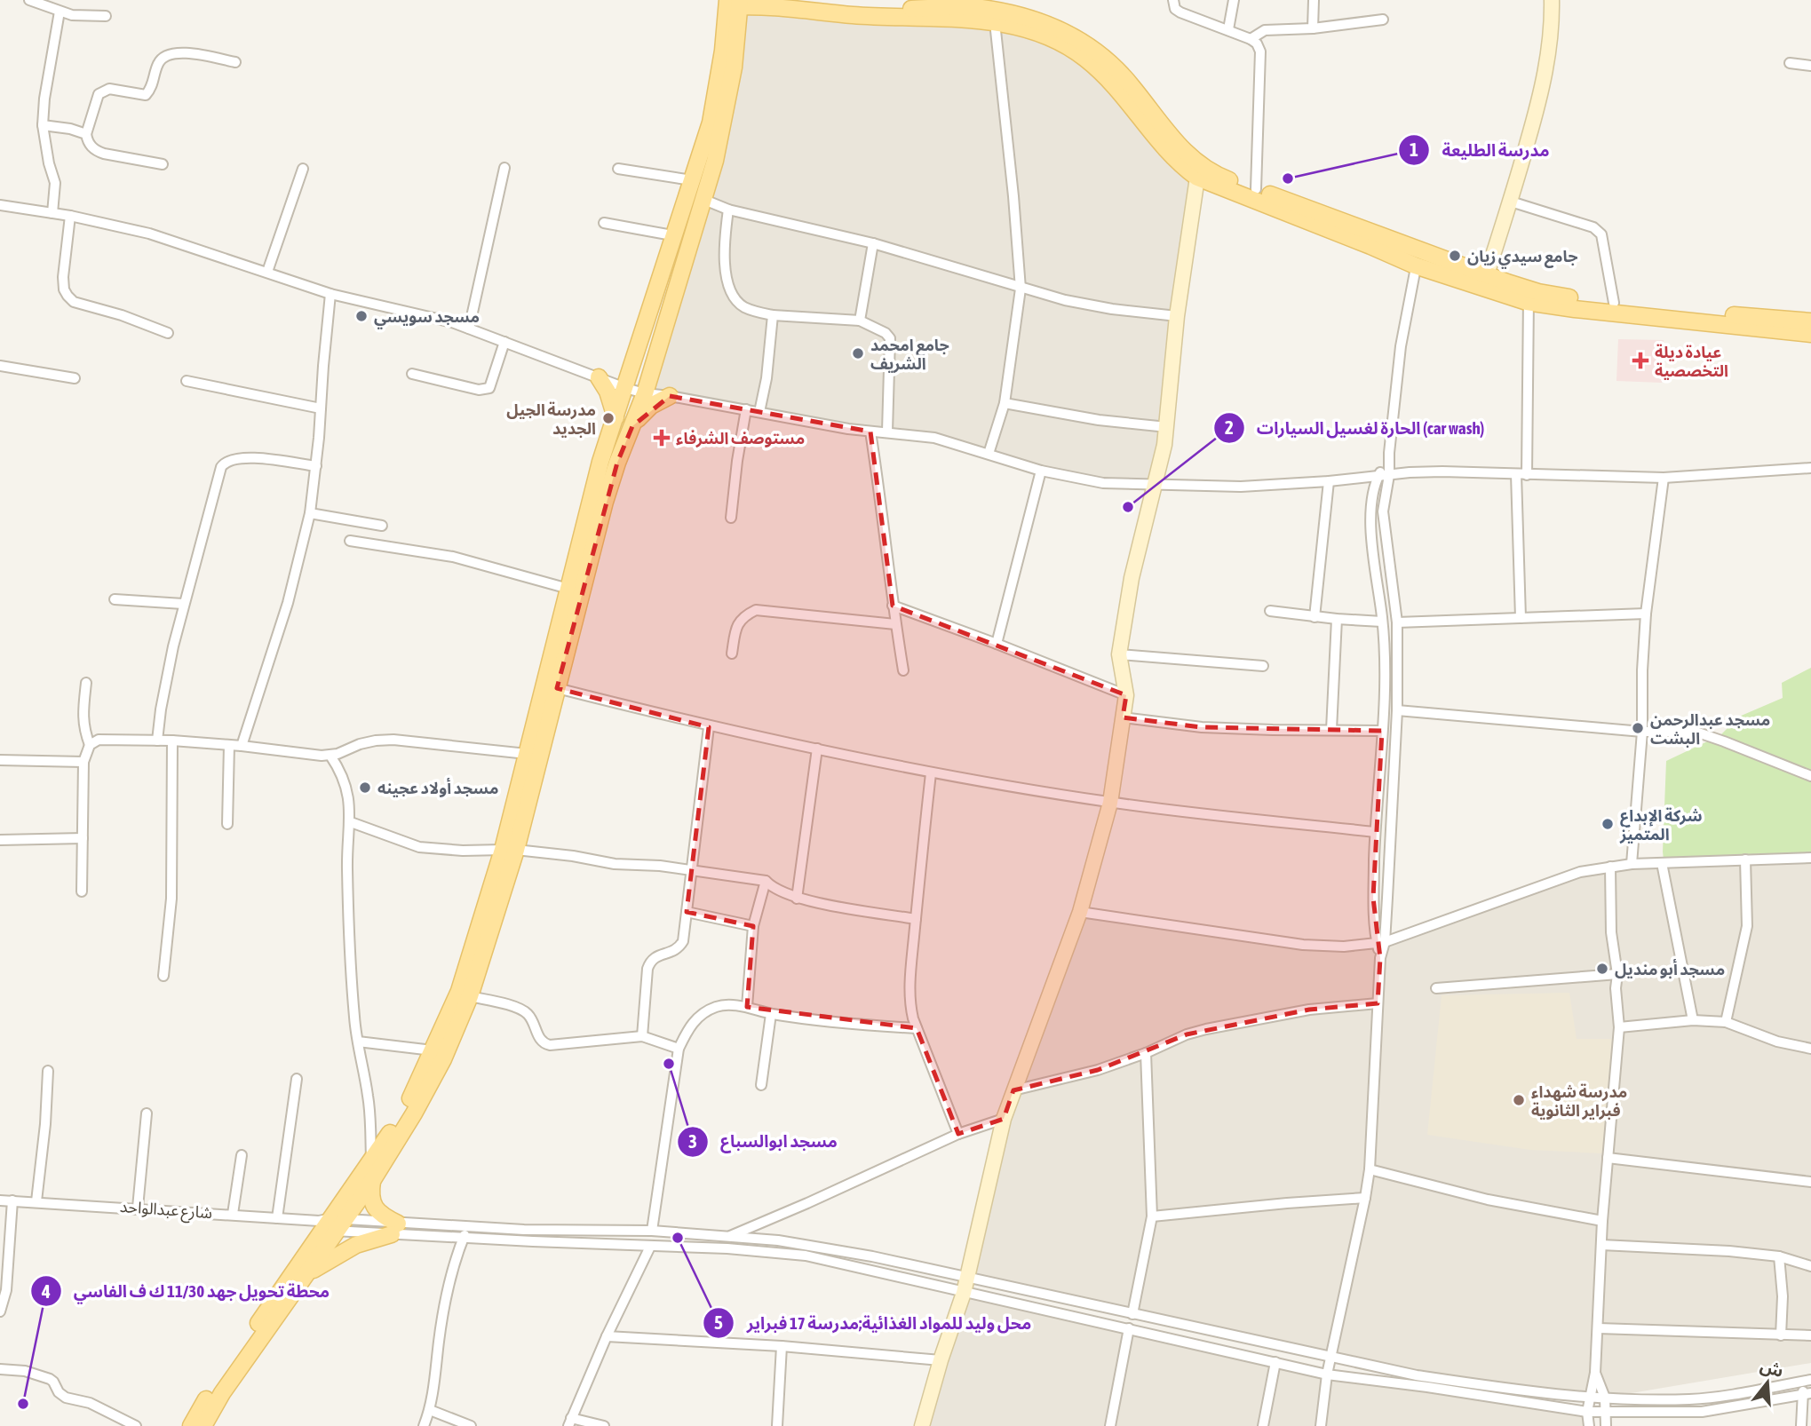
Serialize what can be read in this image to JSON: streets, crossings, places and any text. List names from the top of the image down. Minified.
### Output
{"streets":{"street":["شارع عبدالواحد"]},"places":{"other":["مدرسة الطليعة","جامع سيدي زيان","مسجد سويسي","جامع امحمد الشريف","مدرسة الجيل الجديد","الحارة لغسيل السيارات (car wash)","مسجد عبدالرحمن البشت","مسجد أولاد عجينه","شركة الإبداع المتميز","مسجد أبو منديل","مسجد ابوالسباع","مدرسة شهداء فبراير الثانوية","محل وليد للمواد الغذائية;مدرسة 17 فبراير","محطة تحويل جهد 11/30 ك ف الفاسي"],"health":["عيادة ديلة التخصصية","مستوصف الشرفاء"]},"north":"top"}
